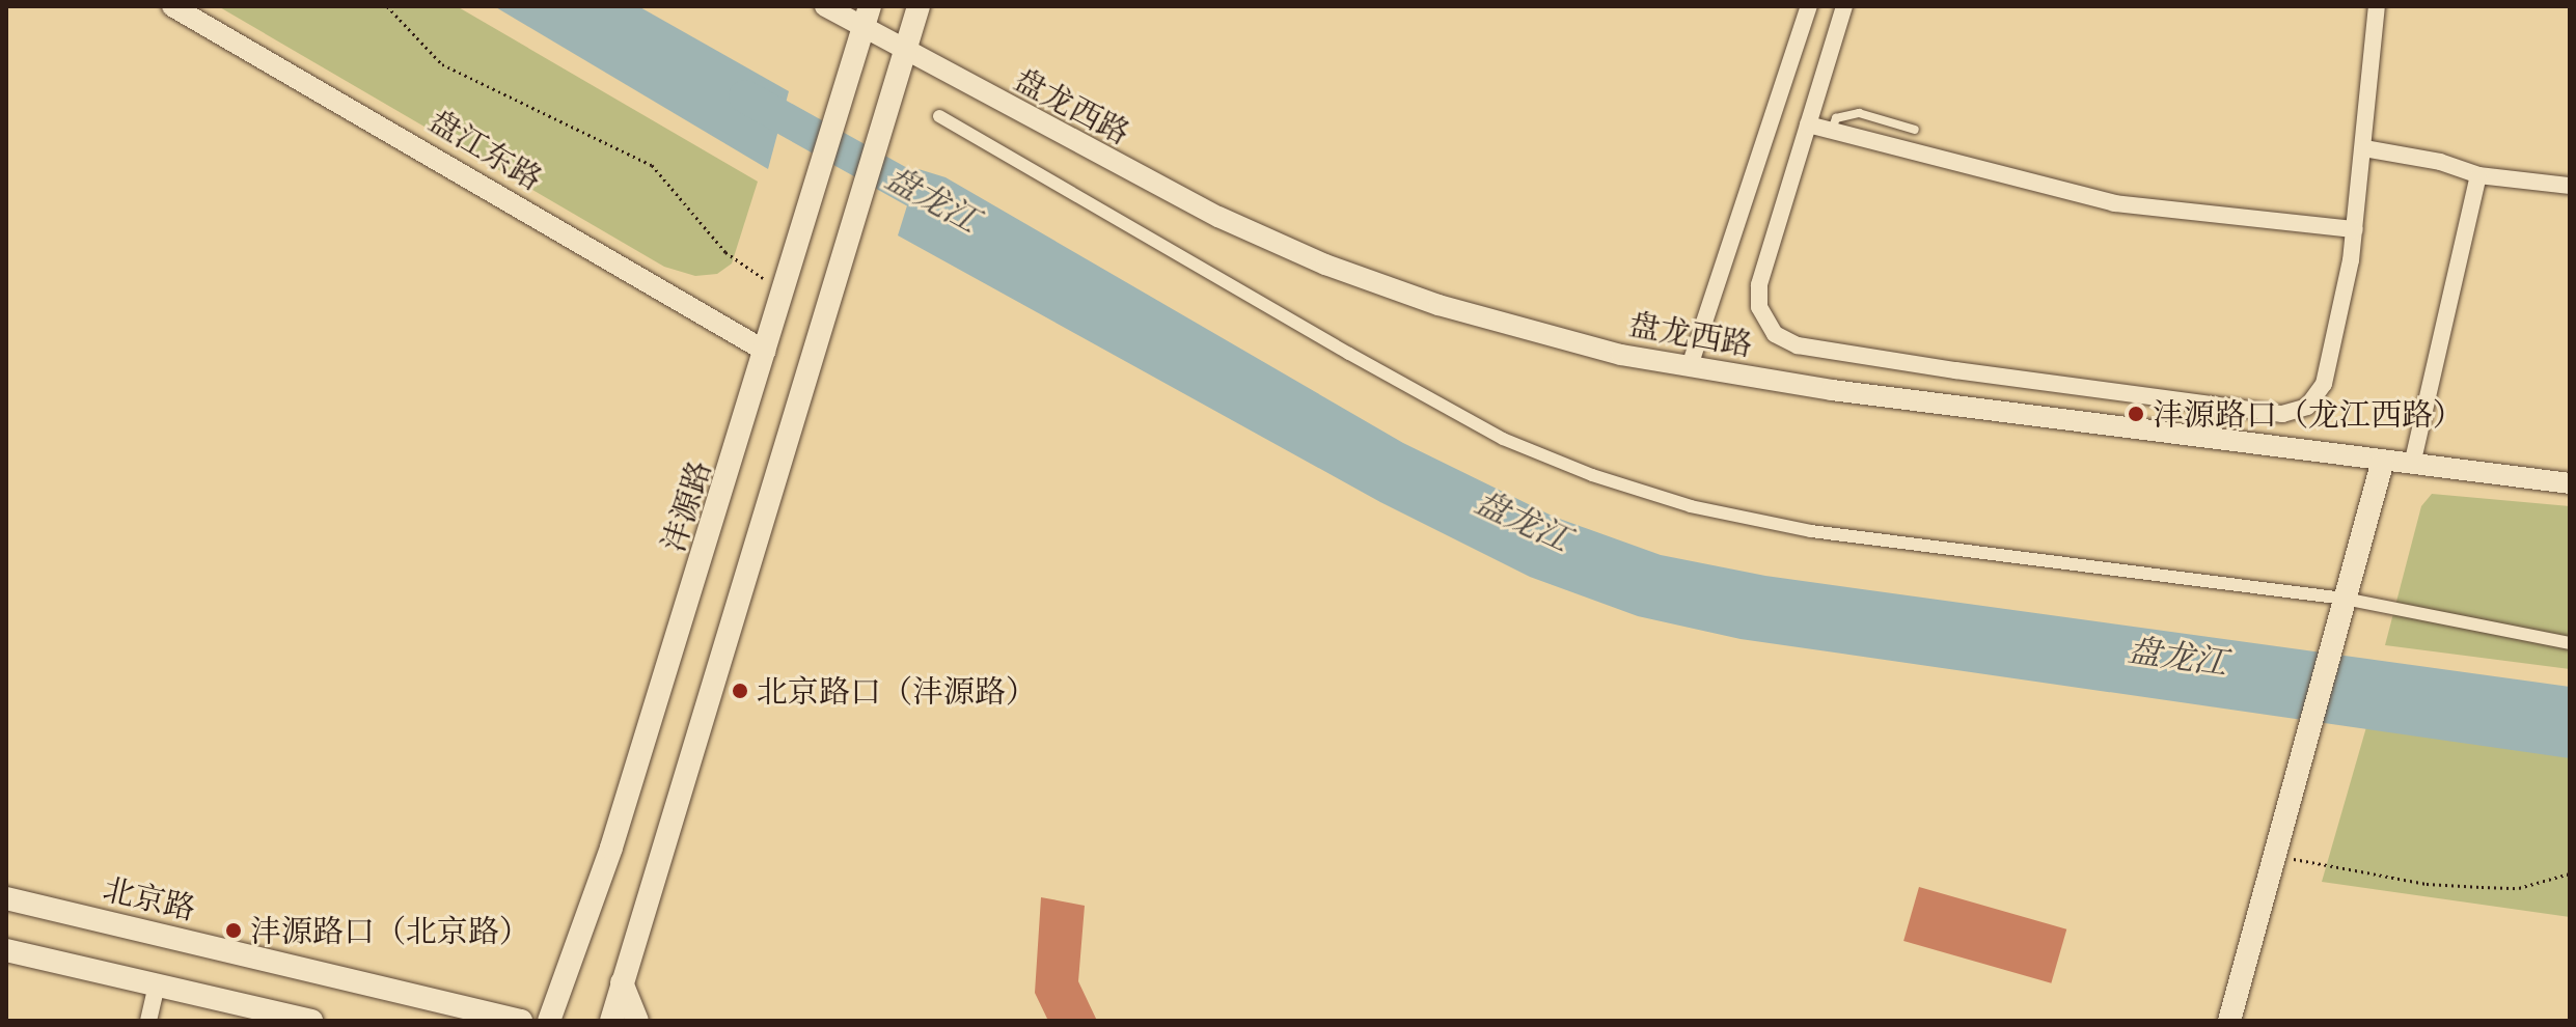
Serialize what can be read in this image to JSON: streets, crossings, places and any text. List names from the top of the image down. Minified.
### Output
{"streets":{"main road":["沣源路","北京路"],"street":["盘龙西路","盘江东路"]},"crossings":[["盘龙西路","沣源路"],["盘江东路","沣源路"]],"water":["盘龙江"],"places":["沣源路口（龙江西路）","北京路口（沣源路）","沣源路口（北京路）"]}
